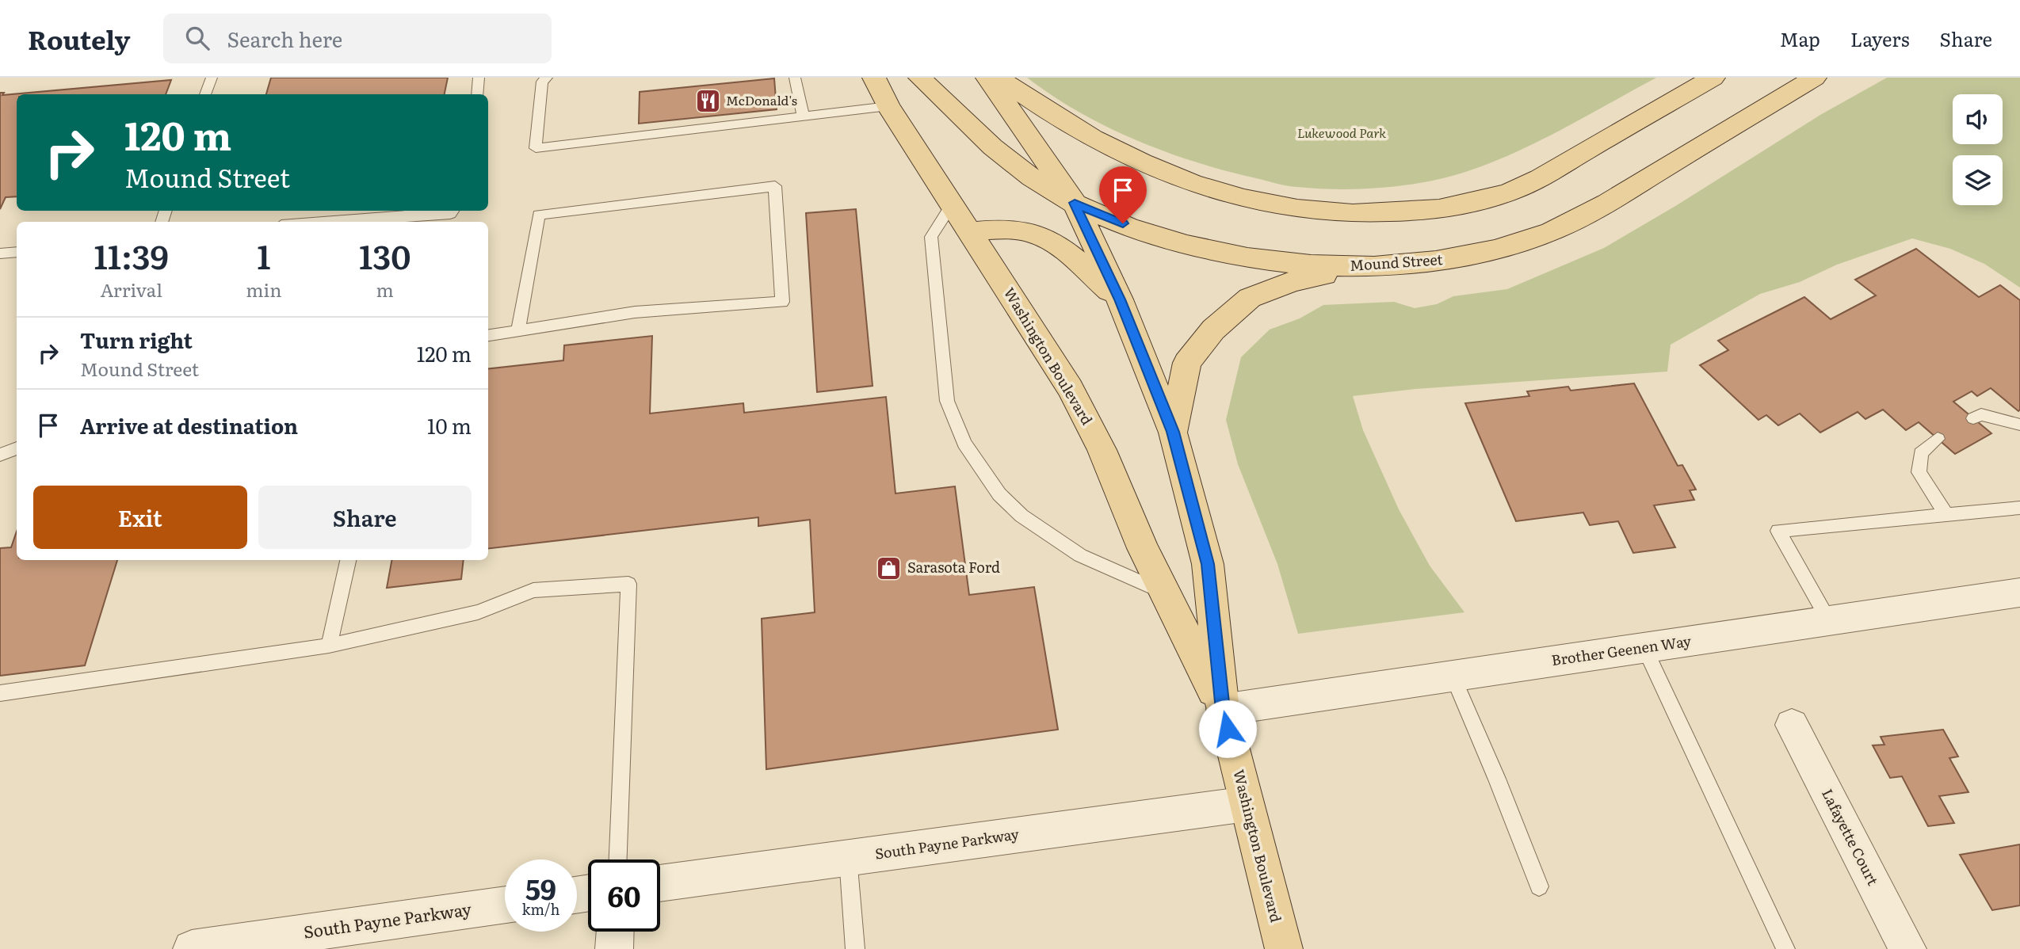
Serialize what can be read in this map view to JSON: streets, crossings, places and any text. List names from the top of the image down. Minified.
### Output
{"streets":{"main road":["Mound Street","Washington Boulevard"],"street":["Brother Geenen Way","Lafayette Court","South Payne Parkway"]},"crossings":[["Mound Street","Washington Boulevard"],["Washington Boulevard","Brother Geenen Way"],["Washington Boulevard","South Payne Parkway"]],"parks":["Lukewood Park"],"places":{"restaurant":["McDonald's"],"shop":["Sarasota Ford"]},"page":{"header":"Routely","search":"Search here","nav":["Map","Layers","Share"],"turn":["120 m","Mound Street"],"eta":["11:39","Arrival","1","min","130","m"],"list":[{"name":"Turn right","note":"Mound Street","value":"120 m"},{"name":"Arrive at destination","value":"10 m"}],"buttons":["Exit","Share"],"speed":"59 km/h","limit":"60"}}
